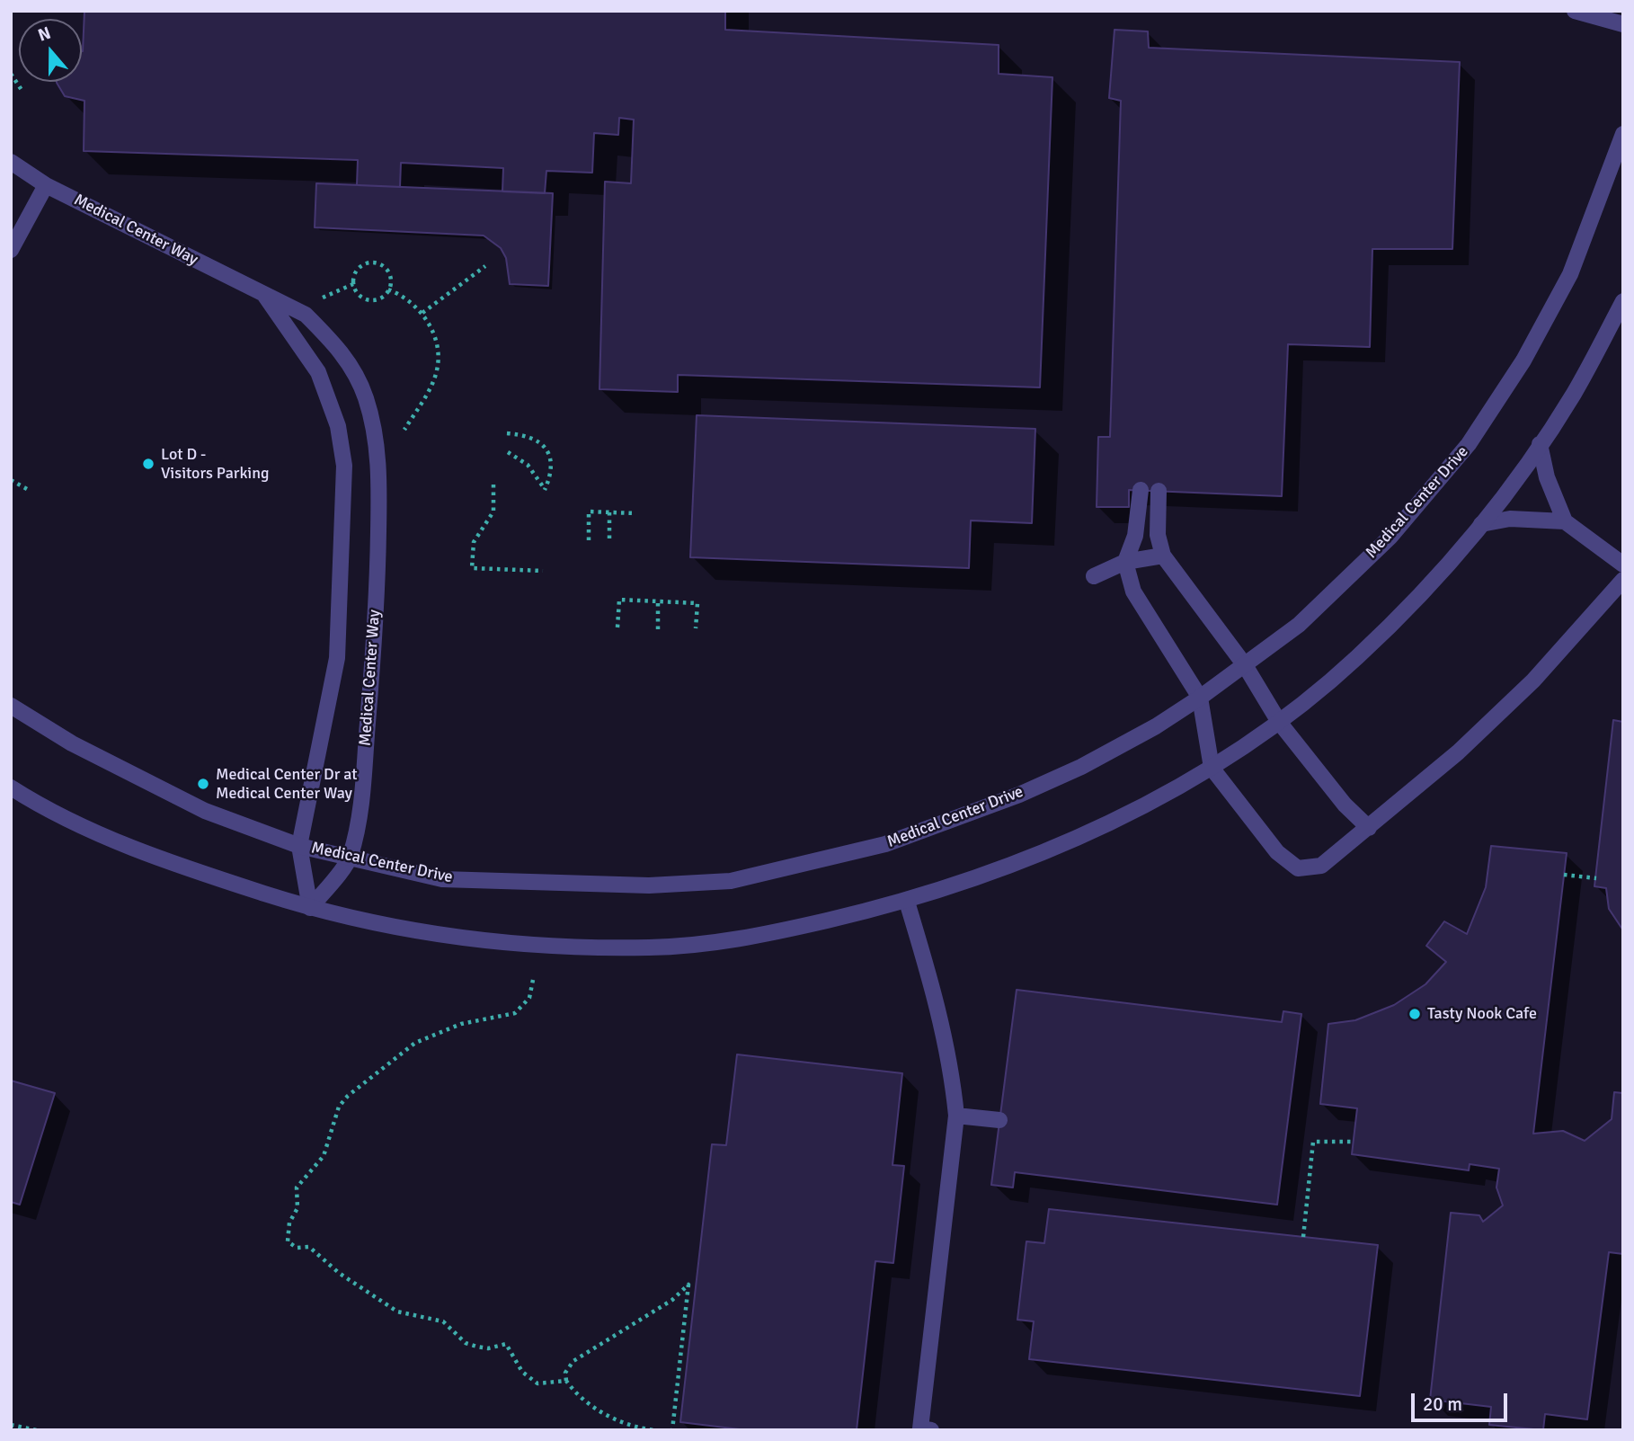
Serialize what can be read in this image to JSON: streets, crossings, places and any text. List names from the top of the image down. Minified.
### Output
{"streets":{"street":["Medical Center Way","Medical Center Drive"]},"crossings":[["Medical Center Way","Medical Center Drive"]],"places":["Lot D - Visitors Parking","Medical Center Dr at Medical Center Way","Tasty Nook Cafe"],"scale_bar":"20 m","north":"top"}
